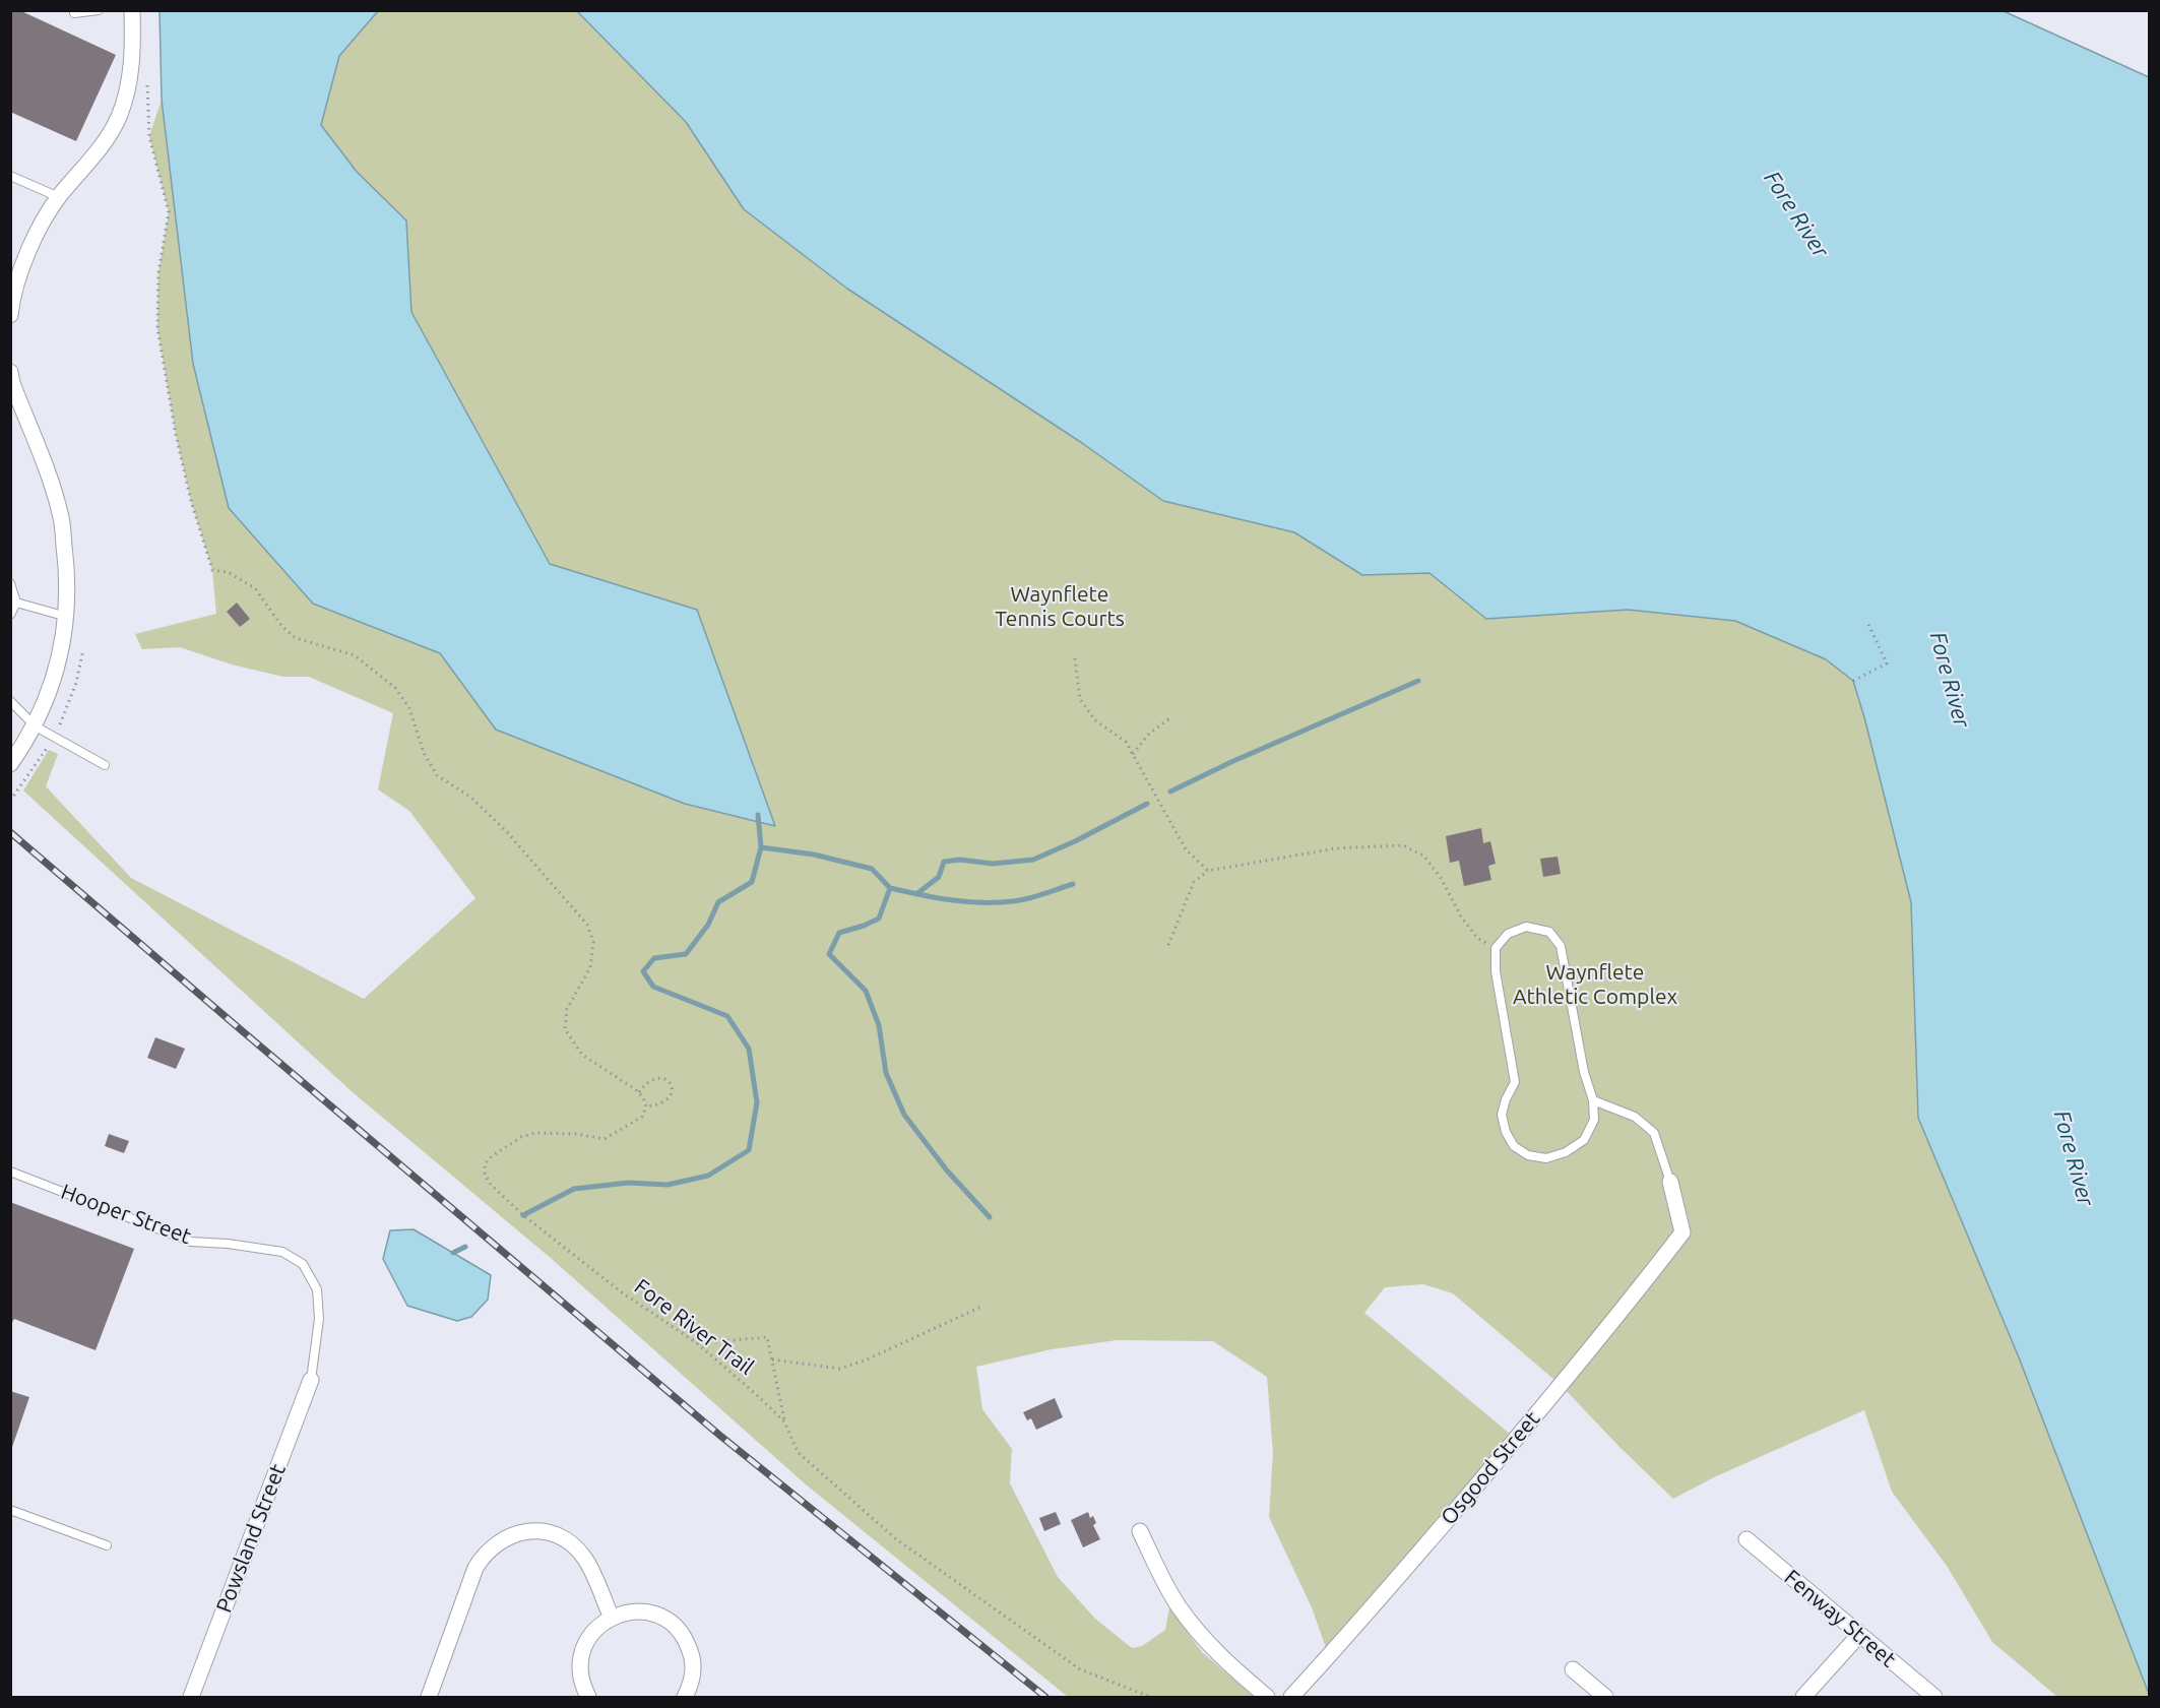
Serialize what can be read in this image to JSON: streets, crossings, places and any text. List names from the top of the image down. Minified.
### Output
{"streets":{"street":["Osgood Street","Powsland Street","Fenway Street"],"lane":["Hooper Street"],"path":["Fore River Trail"]},"crossings":[["Hooper Street","Powsland Street"]],"water":["Fore River"],"parks":["Waynflete Tennis Courts","Waynflete Athletic Complex"]}
